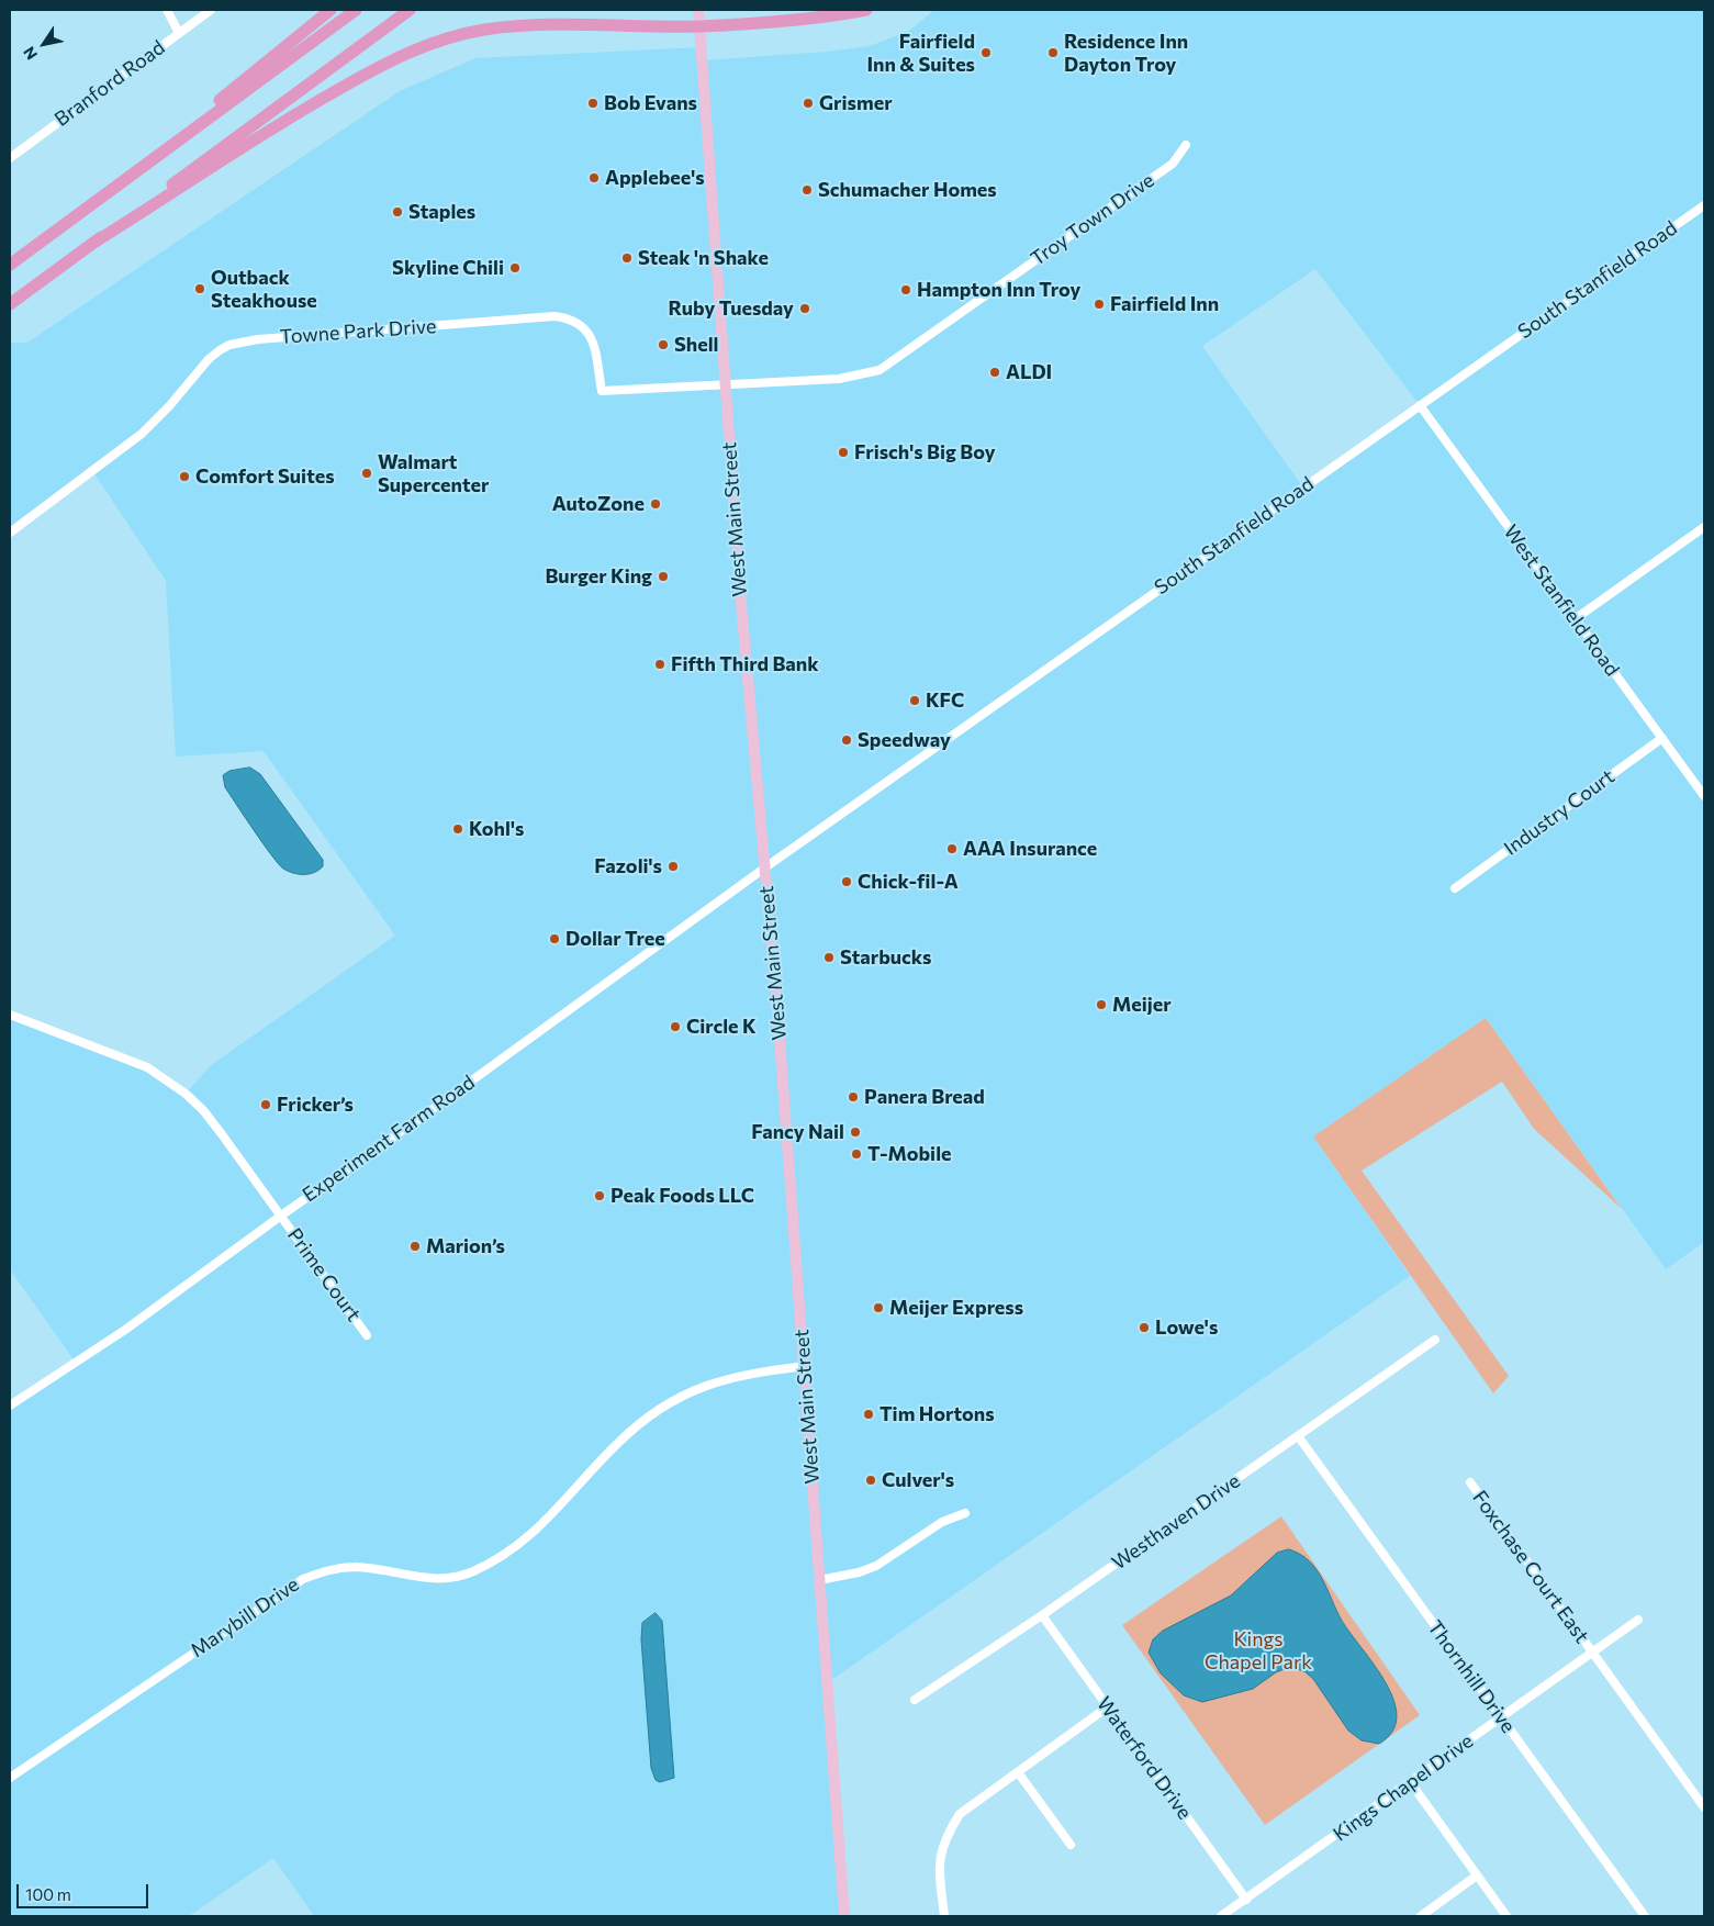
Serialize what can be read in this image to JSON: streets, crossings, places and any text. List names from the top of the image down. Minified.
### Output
{"streets":{"main road":["West Main Street"],"street":["Branford Road","Troy Town Drive","South Stanfield Road","Towne Park Drive","West Stanfield Road","Industry Court","Experiment Farm Road","Prime Court","Westhaven Drive","Foxchase Court East","Marybill Drive","Thornhill Drive","Waterford Drive","Kings Chapel Drive"]},"crossings":[["Troy Town Drive","Towne Park Drive"],["Troy Town Drive","West Main Street"],["South Stanfield Road","West Main Street"],["South Stanfield Road","West Stanfield Road"],["South Stanfield Road","Experiment Farm Road"],["Towne Park Drive","West Main Street"],["West Main Street","Experiment Farm Road"],["West Main Street","Marybill Drive"],["West Stanfield Road","Industry Court"],["Experiment Farm Road","Prime Court"],["Westhaven Drive","Thornhill Drive"],["Westhaven Drive","Waterford Drive"],["Foxchase Court East","Kings Chapel Drive"],["Thornhill Drive","Kings Chapel Drive"],["Waterford Drive","Kings Chapel Drive"]],"parks":["Kings Chapel Park"],"places":["Fairfield Inn & Suites","Residence Inn Dayton Troy","Bob Evans","Grismer","Applebee's","Schumacher Homes","Staples","Steak 'n Shake","Skyline Chili","Outback Steakhouse","Hampton Inn Troy","Fairfield Inn","Ruby Tuesday","Shell","ALDI","Frisch's Big Boy","Walmart Supercenter","Comfort Suites","AutoZone","Burger King","Fifth Third Bank","KFC","Speedway","Kohl's","AAA Insurance","Fazoli's","Chick-fil-A","Dollar Tree","Starbucks","Meijer","Circle K","Panera Bread","Fricker’s","Fancy Nail","T-Mobile","Peak Foods LLC","Marion’s","Meijer Express","Lowe's","Tim Hortons","Culver's"],"scale_bar":"100 m","north":"bottom left"}
